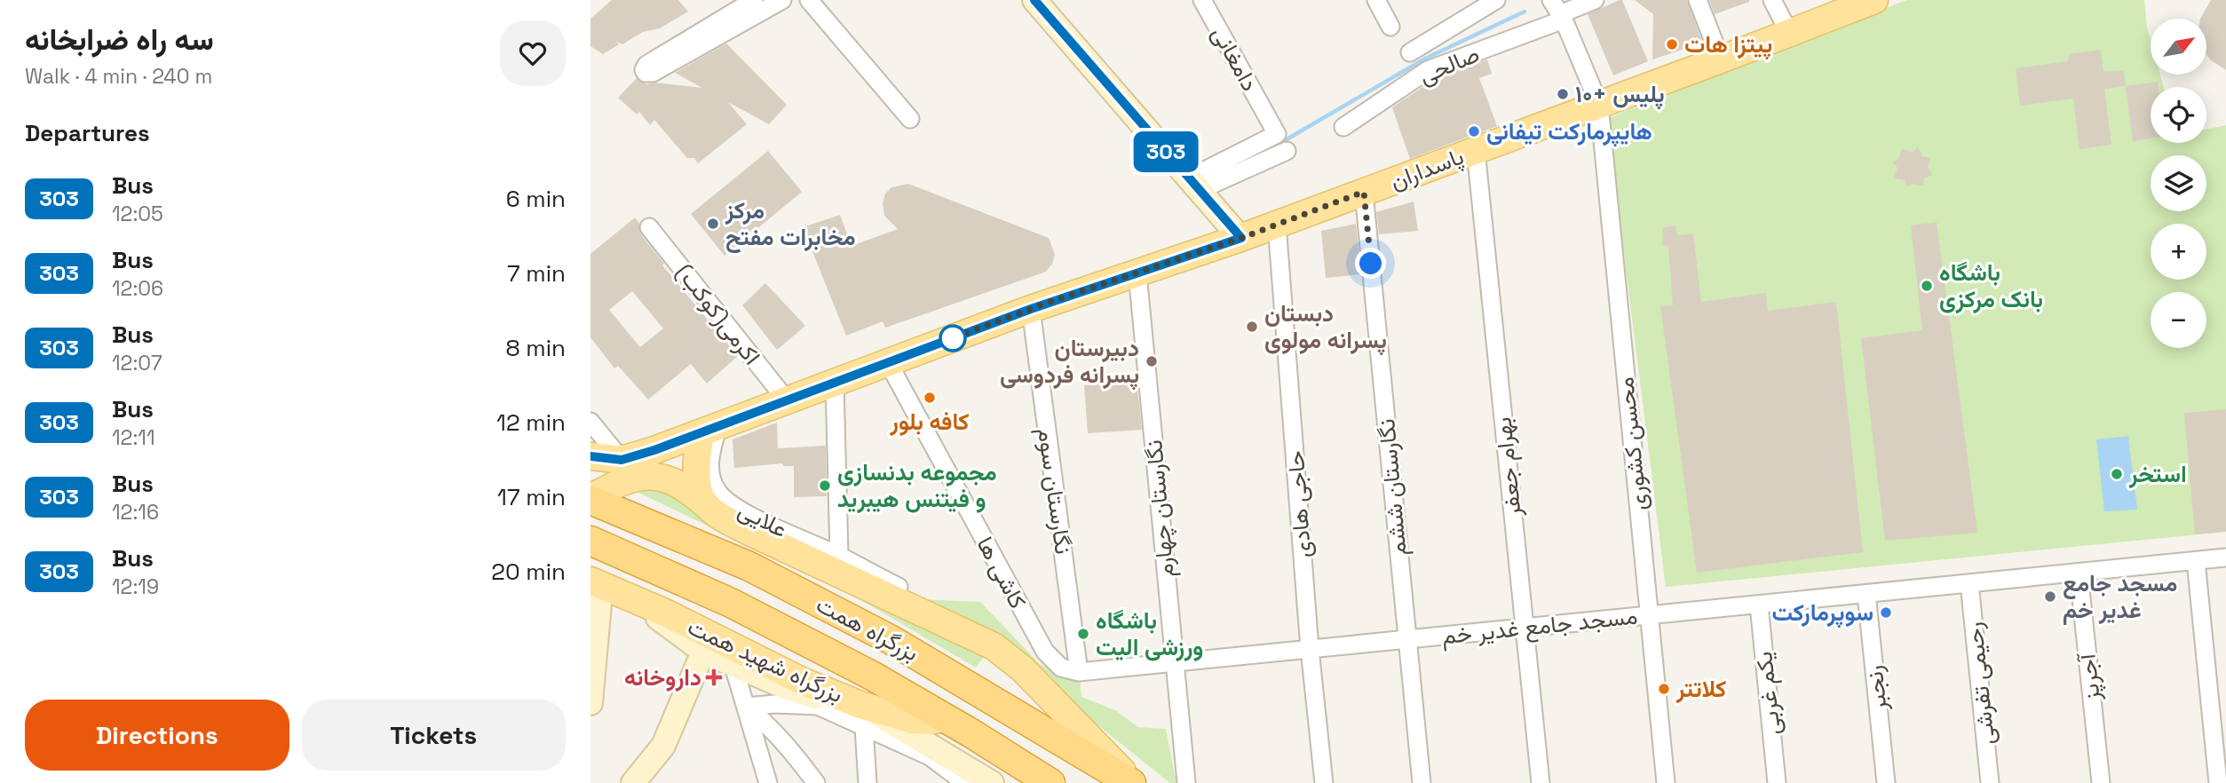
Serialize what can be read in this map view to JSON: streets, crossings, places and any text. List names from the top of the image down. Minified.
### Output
{"streets":{"highway":["بزرگراه همت"],"main road":["پاسداران","بزرگراه شهید همت"],"street":["دامغانی","صالحی","اکرمی(کوکب)","محسن کشوری","بهرام جعفر","نگارستان ششم","نگارستان سوم","حاجی هادی","نگارستان چهارم","علایی","کاشی ها","مسجد جامع غدیر خم","آجرپز","رحیمی تفرشی","رنجبر","یکم غربی"]},"crossings":[["صالحی","محسن کشوری"],["پاسداران","اکرمی(کوکب)"],["پاسداران","محسن کشوری"],["پاسداران","بهرام جعفر"],["پاسداران","نگارستان ششم"],["پاسداران","نگارستان سوم"],["پاسداران","حاجی هادی"],["پاسداران","نگارستان چهارم"],["پاسداران","علایی"],["پاسداران","کاشی ها"],["محسن کشوری","مسجد جامع غدیر خم"],["بهرام جعفر","مسجد جامع غدیر خم"],["نگارستان ششم","مسجد جامع غدیر خم"],["نگارستان سوم","کاشی ها"],["نگارستان سوم","مسجد جامع غدیر خم"],["حاجی هادی","مسجد جامع غدیر خم"],["نگارستان چهارم","مسجد جامع غدیر خم"],["کاشی ها","مسجد جامع غدیر خم"],["مسجد جامع غدیر خم","آجرپز"],["مسجد جامع غدیر خم","رحیمی تفرشی"],["مسجد جامع غدیر خم","رنجبر"],["مسجد جامع غدیر خم","یکم غربی"],["بزرگراه همت","بزرگراه شهید همت"]],"places":{"other":["پیتزا هات","پلیس +۱۰","هایپرمارکت تیفانی","مرکز مخابرات مفتح","باشگاه بانک مرکزی","دبستان پسرانه مولوی","دبیرستان پسرانه فردوسی","کافه بلور","استخر","مجموعه بدنسازی و فیتنس هیبرید","مسجد جامع غدیر خم","سوپرمارکت","باشگاه ورزشی الیت","کلاتتر"],"health":["داروخانه"]},"lines":["bus line 303"],"north":"top right","page":{"heading":[["سه راه ضرابخانه","Walk · 4 min · 240 m"],"Departures"],"on_map":"303","map_buttons":["+","−"],"list":[{"mark":"303","name":"Bus","note":"12:05","value":"6 min"},{"mark":"303","name":"Bus","note":"12:06","value":"7 min"},{"mark":"303","name":"Bus","note":"12:07","value":"8 min"},{"mark":"303","name":"Bus","note":"12:11","value":"12 min"},{"mark":"303","name":"Bus","note":"12:16","value":"17 min"},{"mark":"303","name":"Bus","note":"12:19","value":"20 min"}],"buttons":["Directions","Tickets"]}}
